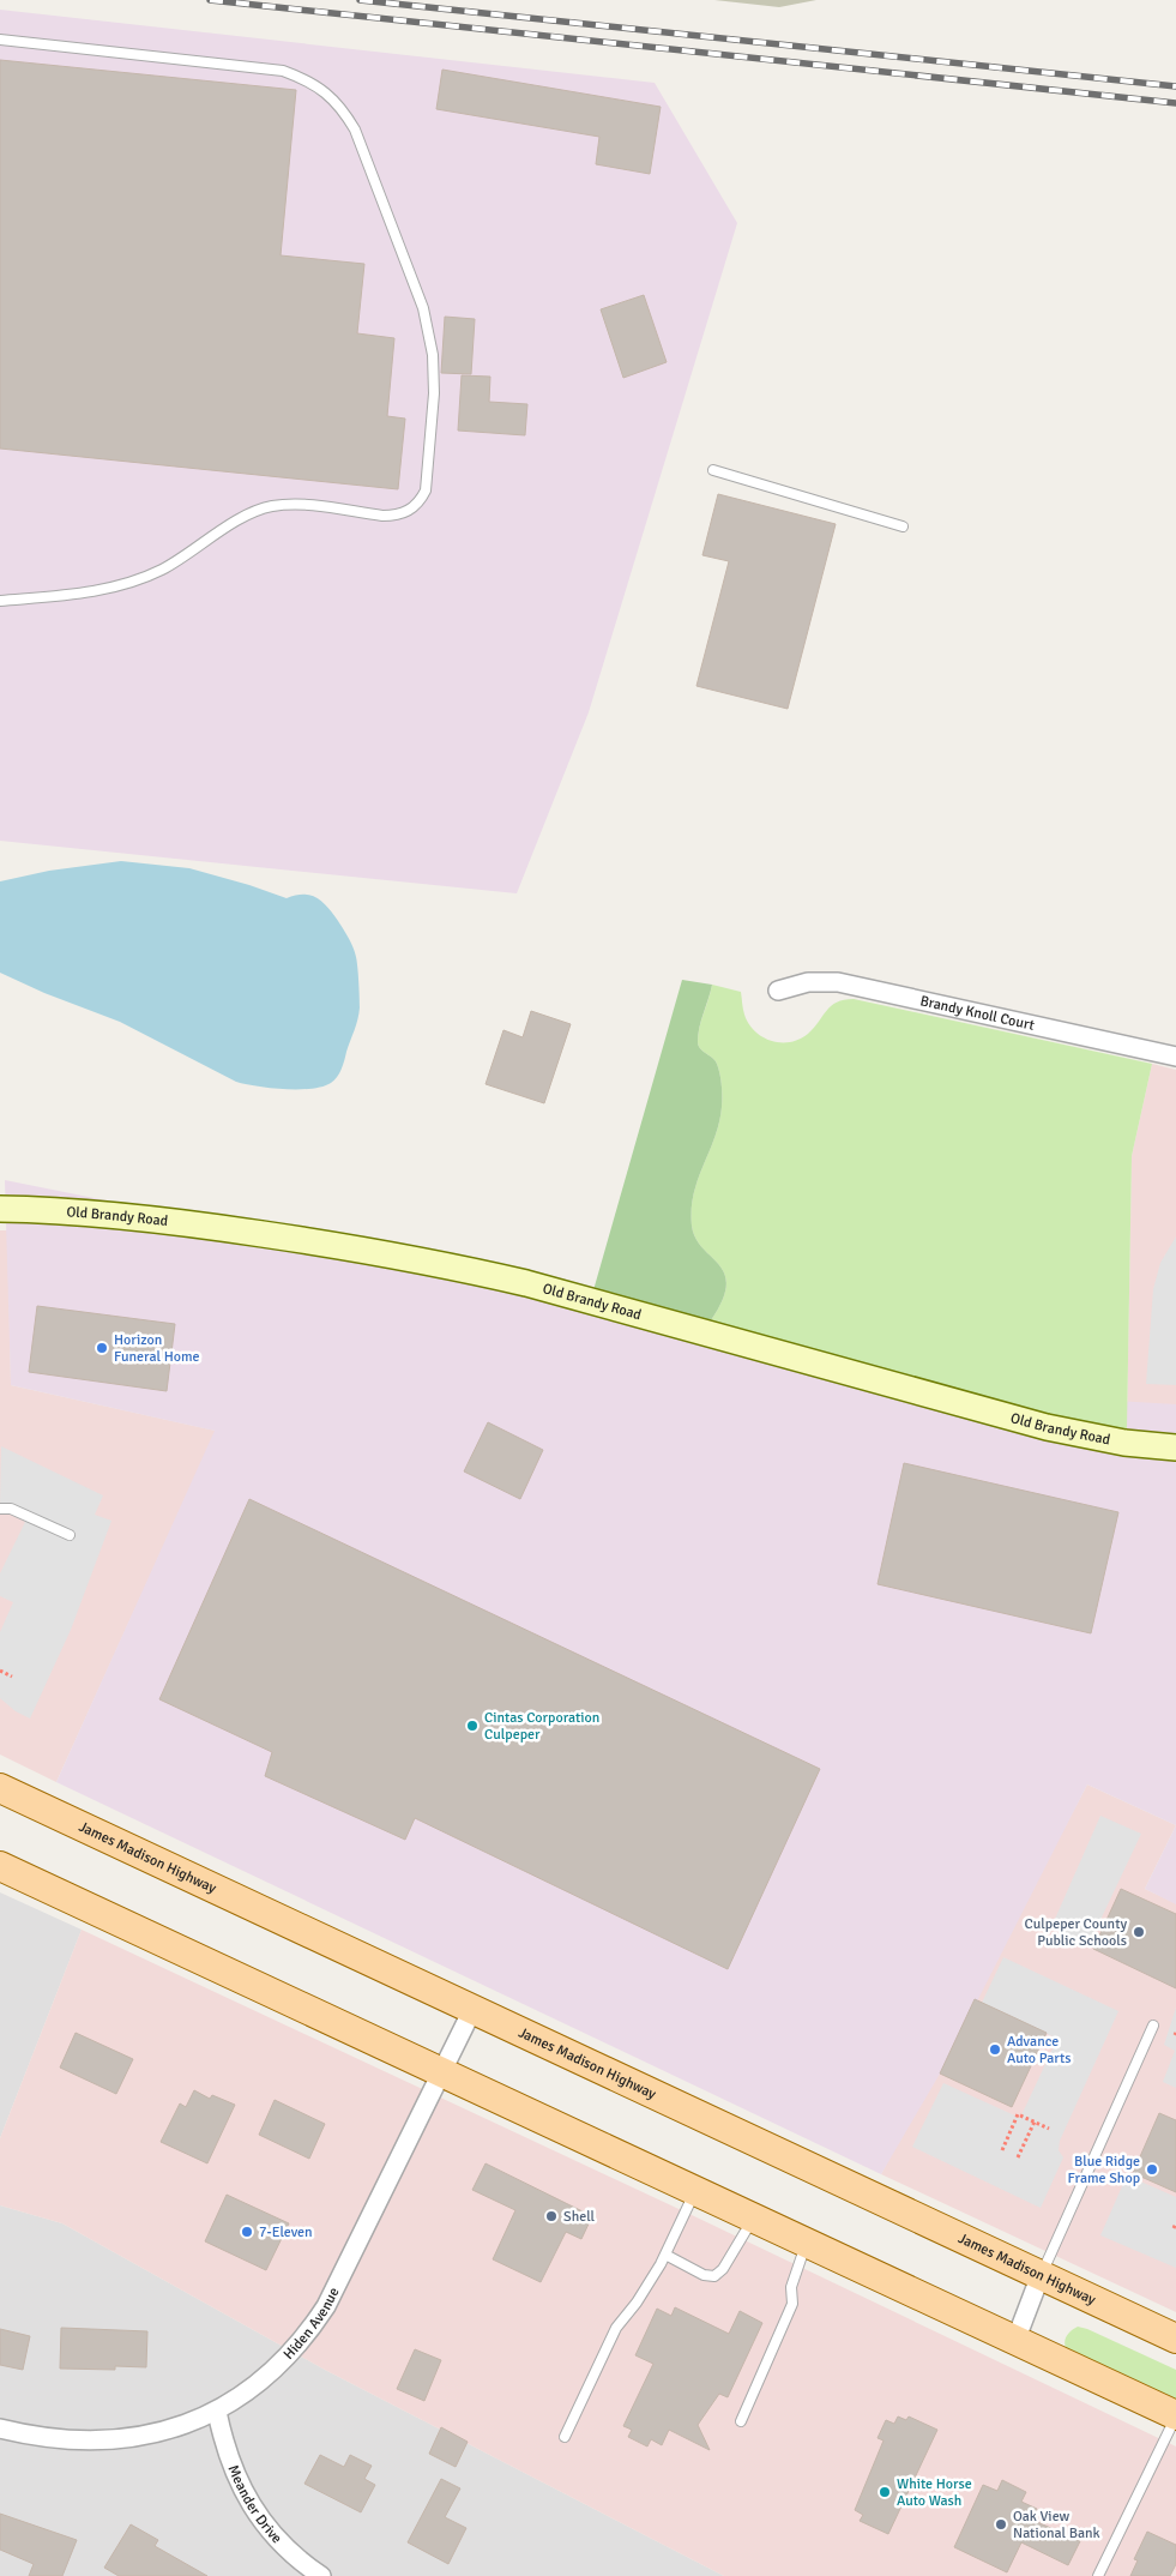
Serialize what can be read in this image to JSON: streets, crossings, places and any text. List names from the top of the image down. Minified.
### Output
{"streets":{"main road":["James Madison Highway"],"street":["Brandy Knoll Court","Old Brandy Road","Hiden Avenue","Meander Drive"]},"crossings":[["James Madison Highway","Hiden Avenue"],["Hiden Avenue","Meander Drive"]],"places":["Horizon Funeral Home","Cintas Corporation Culpeper","Culpeper County Public Schools","Advance Auto Parts","Blue Ridge Frame Shop","Shell","7-Eleven","White Horse Auto Wash","Oak View National Bank"]}
